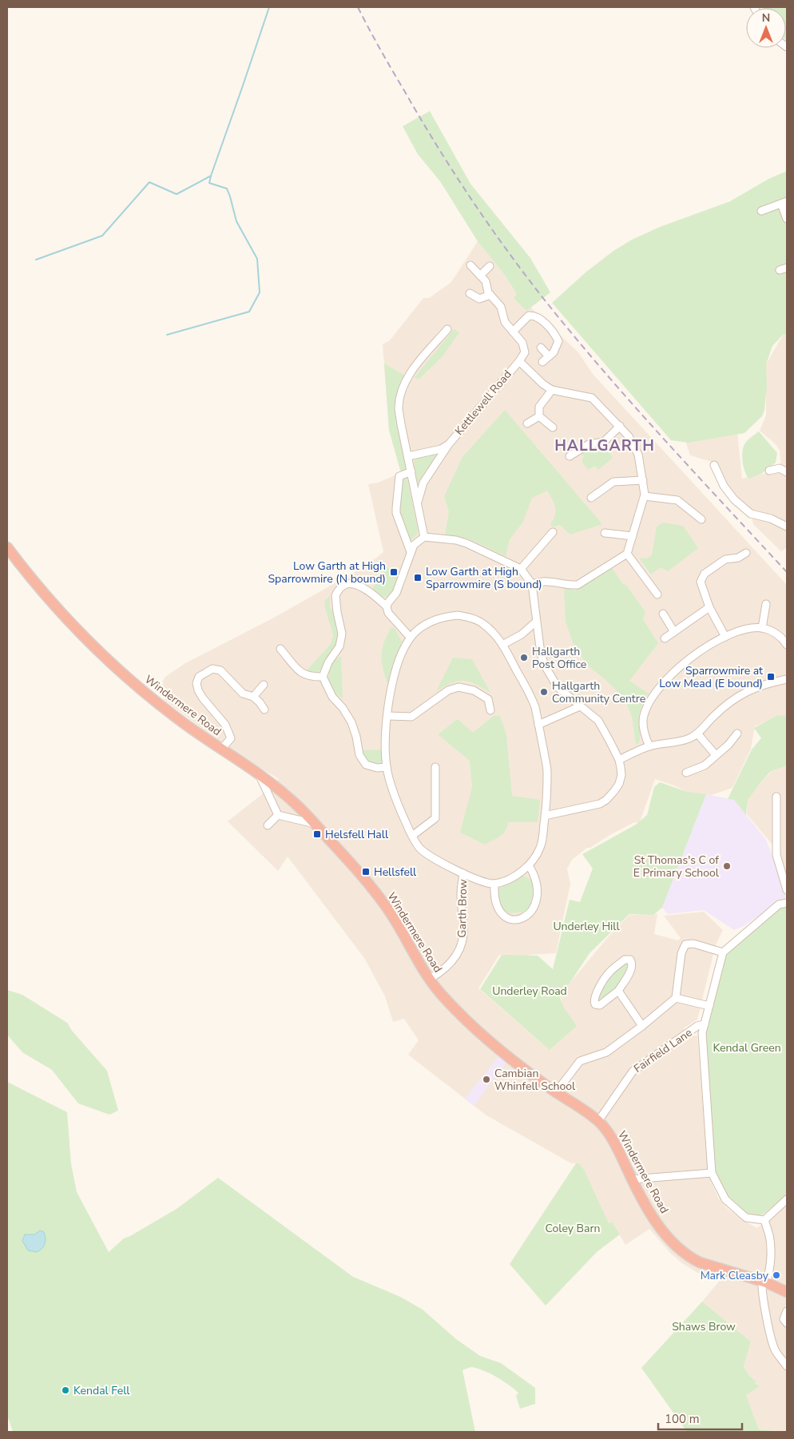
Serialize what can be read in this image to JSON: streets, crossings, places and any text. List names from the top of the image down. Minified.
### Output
{"streets":{"highway":["Windermere Road"],"street":["Kettlewell Road","Garth Brow","Fairfield Lane"]},"crossings":[["Windermere Road","Garth Brow"],["Windermere Road","Fairfield Lane"]],"districts":["HALLGARTH"],"parks":["Underley Hill","Underley Road","Kendal Green","Coley Barn","Shaws Brow"],"places":{"transit":["Low Garth at High Sparrowmire (N bound)","Low Garth at High Sparrowmire (S bound)","Sparrowmire at Low Mead (E bound)","Helsfell Hall","Hellsfell"],"other":["Hallgarth Post Office","Hallgarth Community Centre","St Thomas's C of E Primary School","Cambian Whinfell School","Mark Cleasby","Kendal Fell"]},"scale_bar":"100 m","north":"top"}
